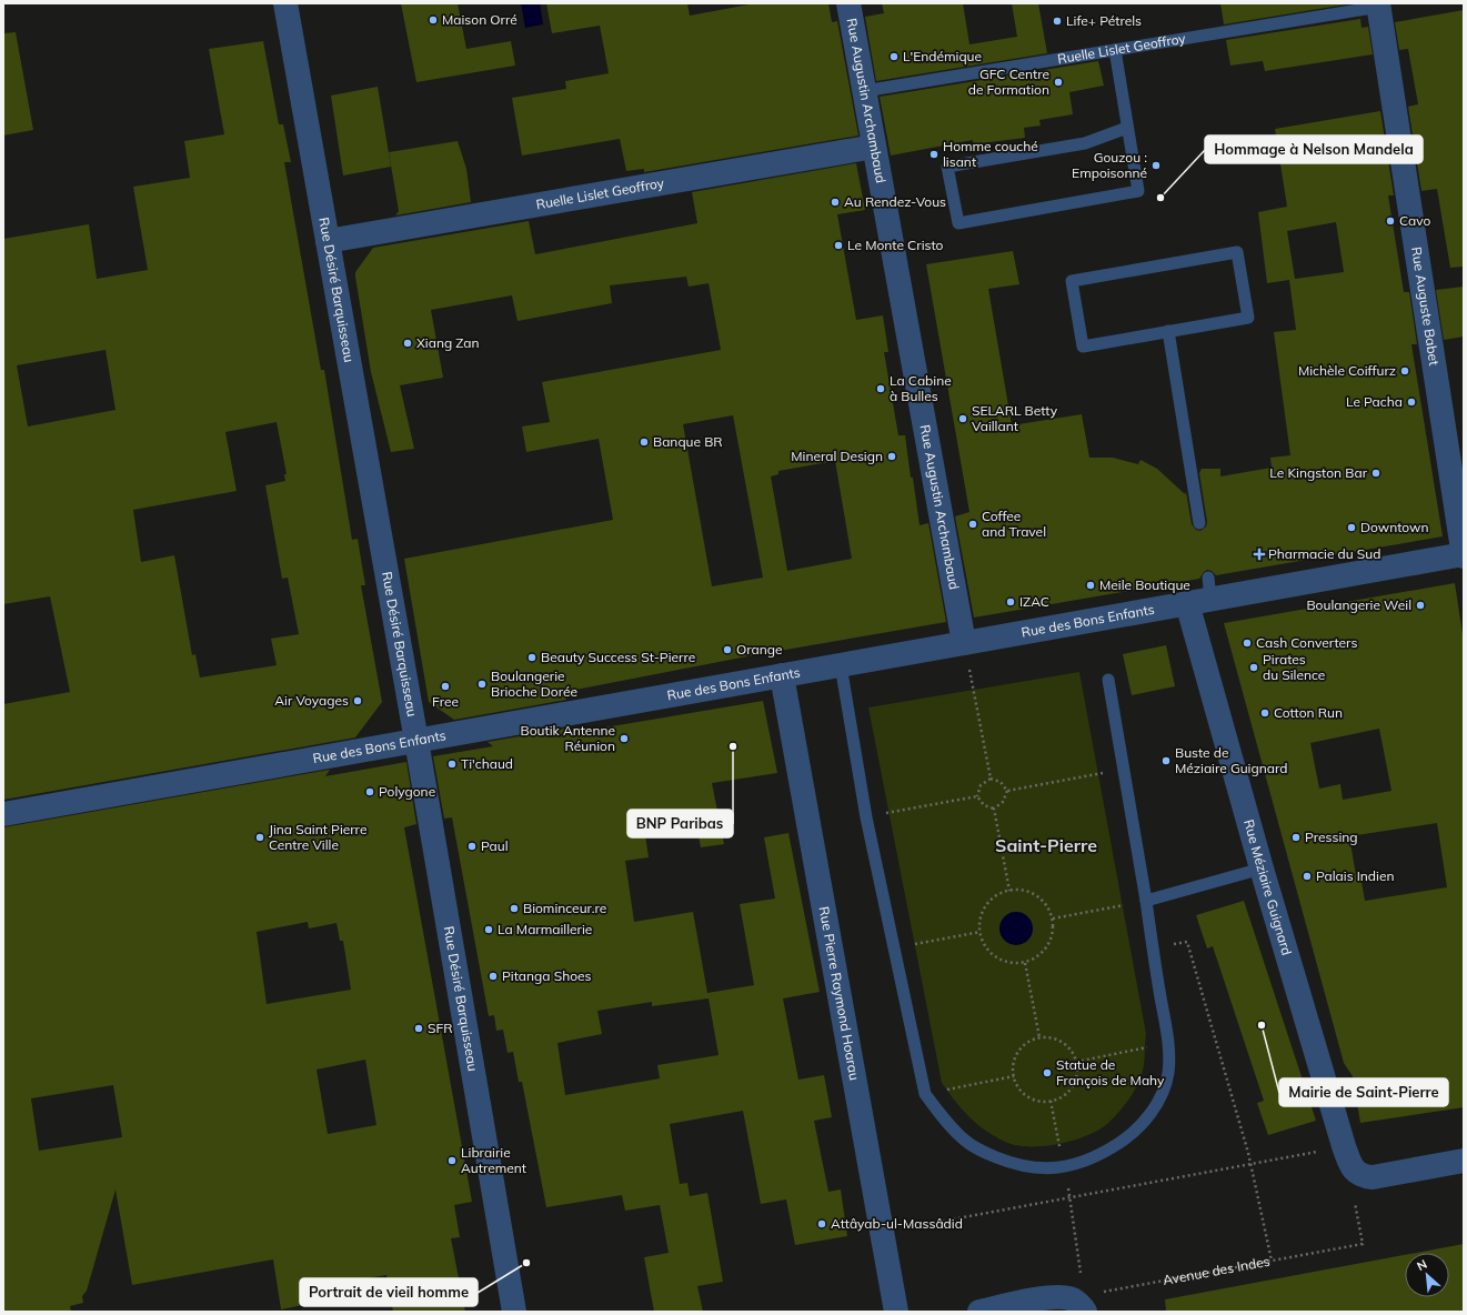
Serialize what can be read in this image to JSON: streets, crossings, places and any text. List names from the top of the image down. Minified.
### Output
{"streets":{"street":["Ruelle Lislet Geoffroy","Rue Augustin Archambaud","Rue Désiré Barquisseau","Rue Auguste Babet","Rue des Bons Enfants","Rue Méziaire Guignard","Rue Pierre Raymond Hoarau"],"path":["Avenue des Indes"]},"crossings":[["Ruelle Lislet Geoffroy","Rue Augustin Archambaud"],["Ruelle Lislet Geoffroy","Rue Désiré Barquisseau"],["Ruelle Lislet Geoffroy","Rue Auguste Babet"],["Rue Augustin Archambaud","Rue des Bons Enfants"],["Rue Désiré Barquisseau","Rue des Bons Enfants"],["Rue Auguste Babet","Rue des Bons Enfants"],["Rue des Bons Enfants","Rue Méziaire Guignard"],["Rue des Bons Enfants","Rue Pierre Raymond Hoarau"],["Rue Méziaire Guignard","Avenue des Indes"]],"districts":["Saint-Pierre"],"places":{"other":["Maison Orré","Life+ Pétrels","L'Endémique","GFC Centre de Formation","Homme couché lisant","Gouzou : Empoisonné","Hommage à Nelson Mandela","Au Rendez-Vous","Cavo","Le Monte Cristo","Xiang Zan","Michèle Coiffurz","La Cabine à Bulles","Le Pacha","SELARL Betty Vaillant","Banque BR","Mineral Design","Le Kingston Bar","Coffee and Travel","Downtown","Meile Boutique","IZAC","Boulangerie Weil","Cash Converters","Orange","Beauty Success St-Pierre","Pirates du Silence","Boulangerie Brioche Dorée","Free","Air Voyages","Cotton Run","Boutik Antenne Réunion","BNP Paribas","Buste de Méziaire Guignard","Ti'chaud","Polygone","Jina Saint Pierre Centre Ville","Pressing","Paul","Palais Indien","Biominceur.re","La Marmaillerie","Pitanga Shoes","Mairie de Saint-Pierre","SFR","Statue de François de Mahy","Librairie Autrement","Attâyab-ul-Massâdid","Portrait de vieil homme"],"health":["Pharmacie du Sud"]},"north":"top left"}
